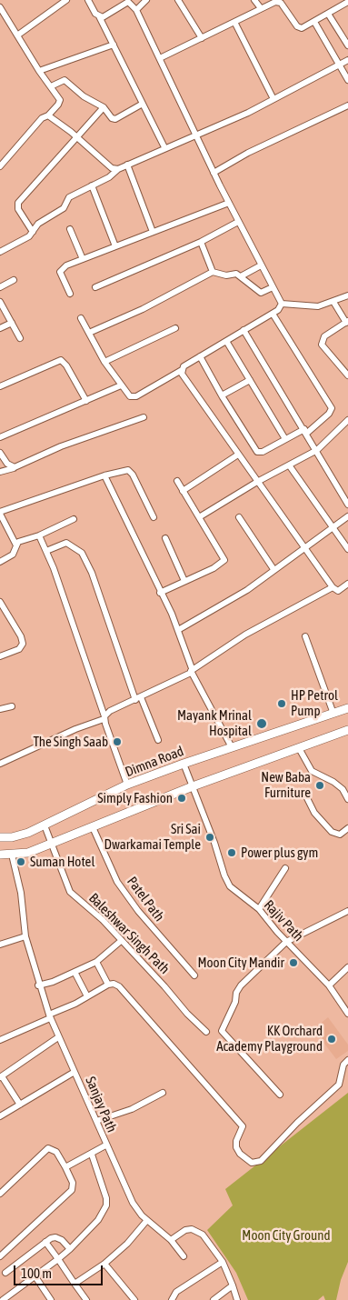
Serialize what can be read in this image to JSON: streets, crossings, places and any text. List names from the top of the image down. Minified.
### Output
{"streets":{"street":["Dimna Road","Patel Path","Rajiv Path","Baleshwar Singh Path","Sanjay Path"]},"crossings":[["Dimna Road","Rajiv Path"],["Dimna Road","Baleshwar Singh Path"]],"parks":["Moon City Ground"],"places":["HP Petrol Pump","Mayank Mrinal Hospital","The Singh Saab","New Baba Furniture","Simply Fashion","Sri Sai Dwarkamai Temple","Power plus gym","Suman Hotel","Moon City Mandir","KK Orchard Academy Playground"],"scale_bar":"100 m"}
